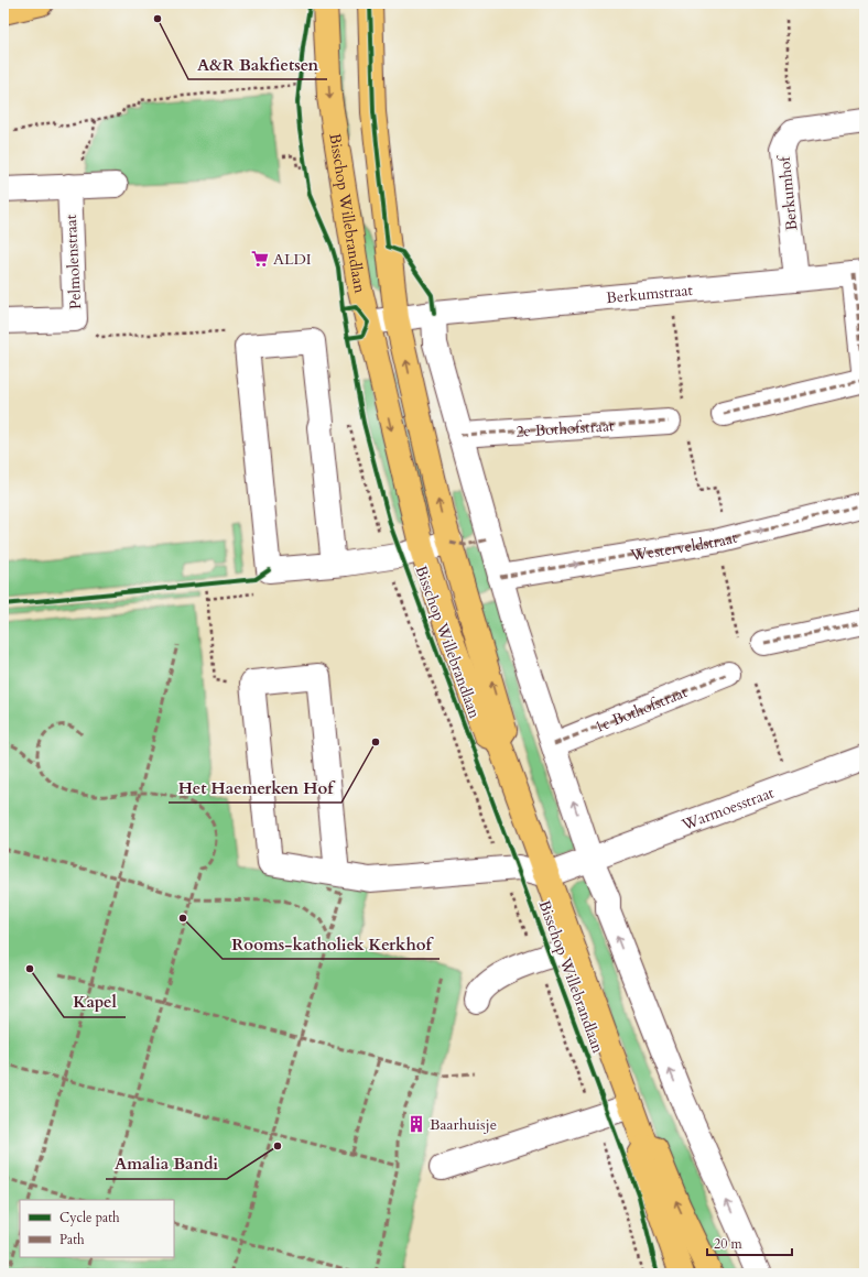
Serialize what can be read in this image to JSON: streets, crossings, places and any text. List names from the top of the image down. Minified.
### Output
{"streets":{"main road":["Bisschop Willebrandlaan"],"street":["Berkumhof","Pelmolenstraat","Berkumstraat","2e Bothofstraat","Westerveldstraat","1e Bothofstraat","Warmoesstraat"]},"crossings":[["Berkumhof","Berkumstraat"],["Bisschop Willebrandlaan","Berkumstraat"],["Bisschop Willebrandlaan","Warmoesstraat"]],"places":{"other":["A&R Bakfietsen","Het Haemerken Hof","Rooms-katholiek Kerkhof","Kapel","Amalia Bandi"],"supermarket":["ALDI"],"building":["Baarhuisje"]},"legend":["Cycle path","Path"],"scale_bar":"20 m"}
